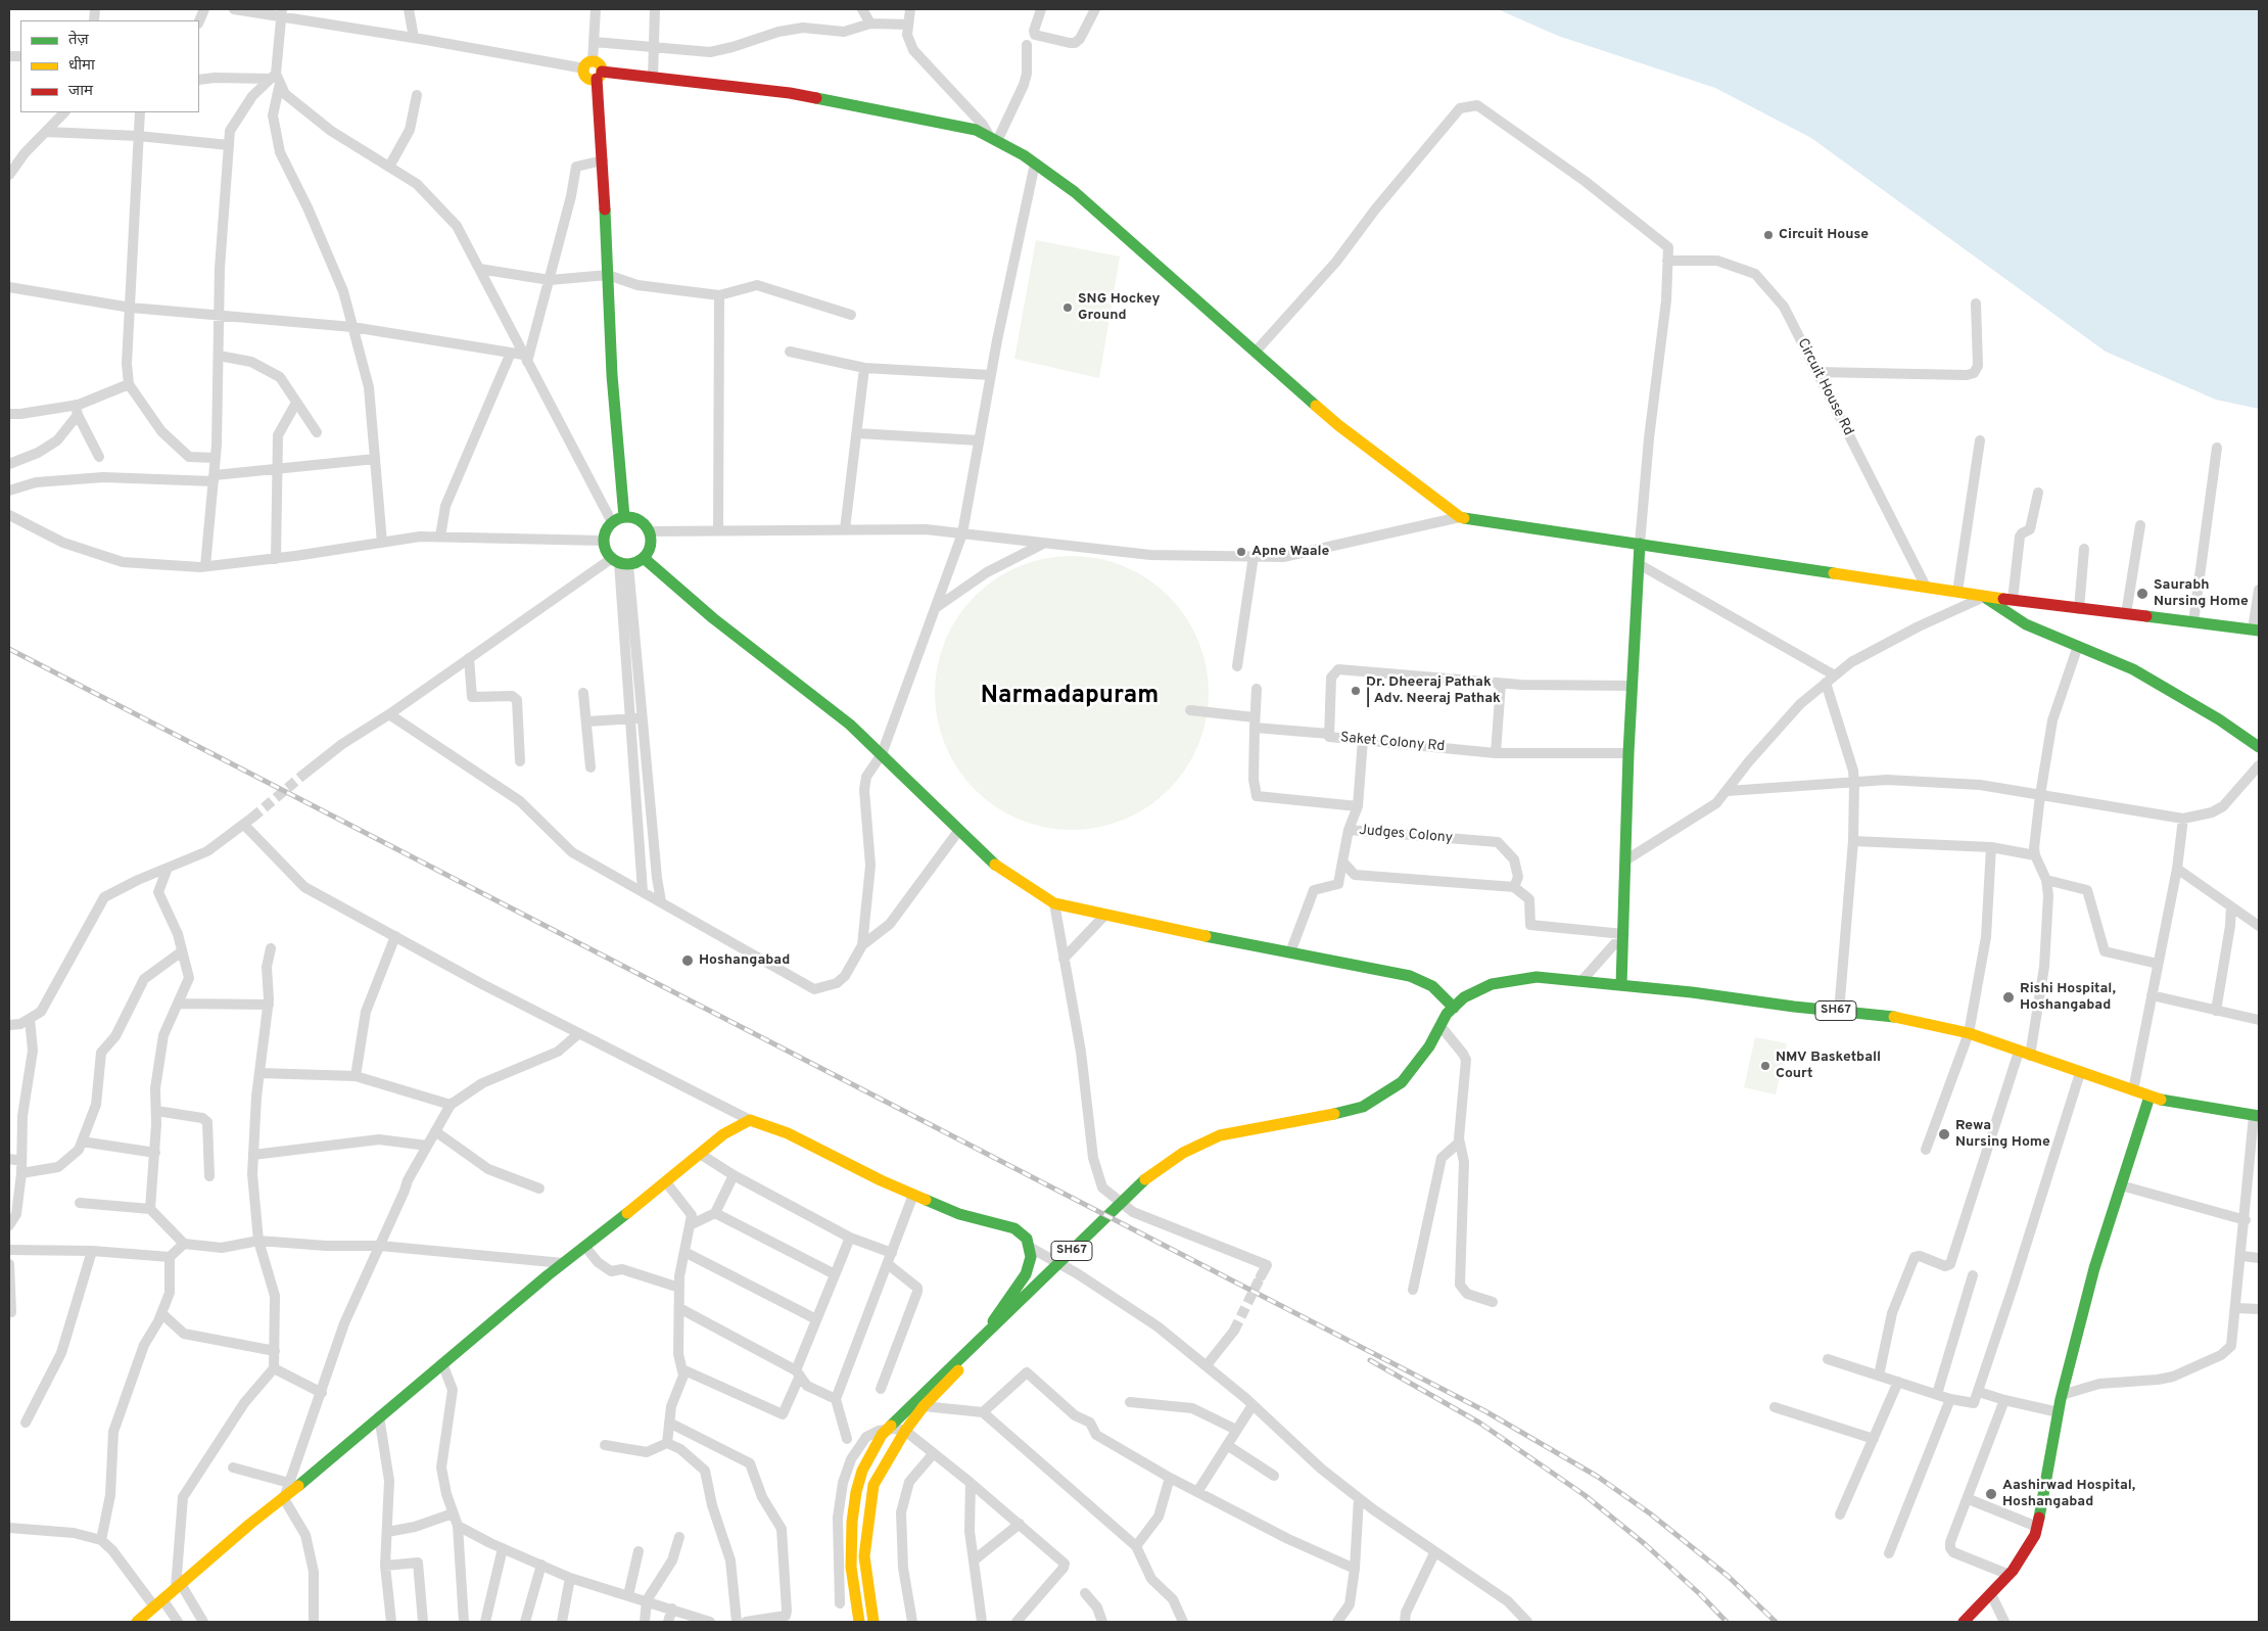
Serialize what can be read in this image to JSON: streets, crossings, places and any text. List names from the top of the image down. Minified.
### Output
{"streets":{"street":["Circuit House Rd","Saket Colony Rd","Judges Colony","SH67"]},"districts":["Narmadapuram"],"places":["Circuit House","SNG Hockey Ground","Apne Waale","Saurabh Nursing Home","Dr. Dheeraj Pathak | Adv. Neeraj Pathak","Hoshangabad","Rishi Hospital, Hoshangabad","NMV Basketball Court","Rewa Nursing Home","Aashirwad Hospital, Hoshangabad"],"legend":["तेज़","धीमा","जाम"]}
